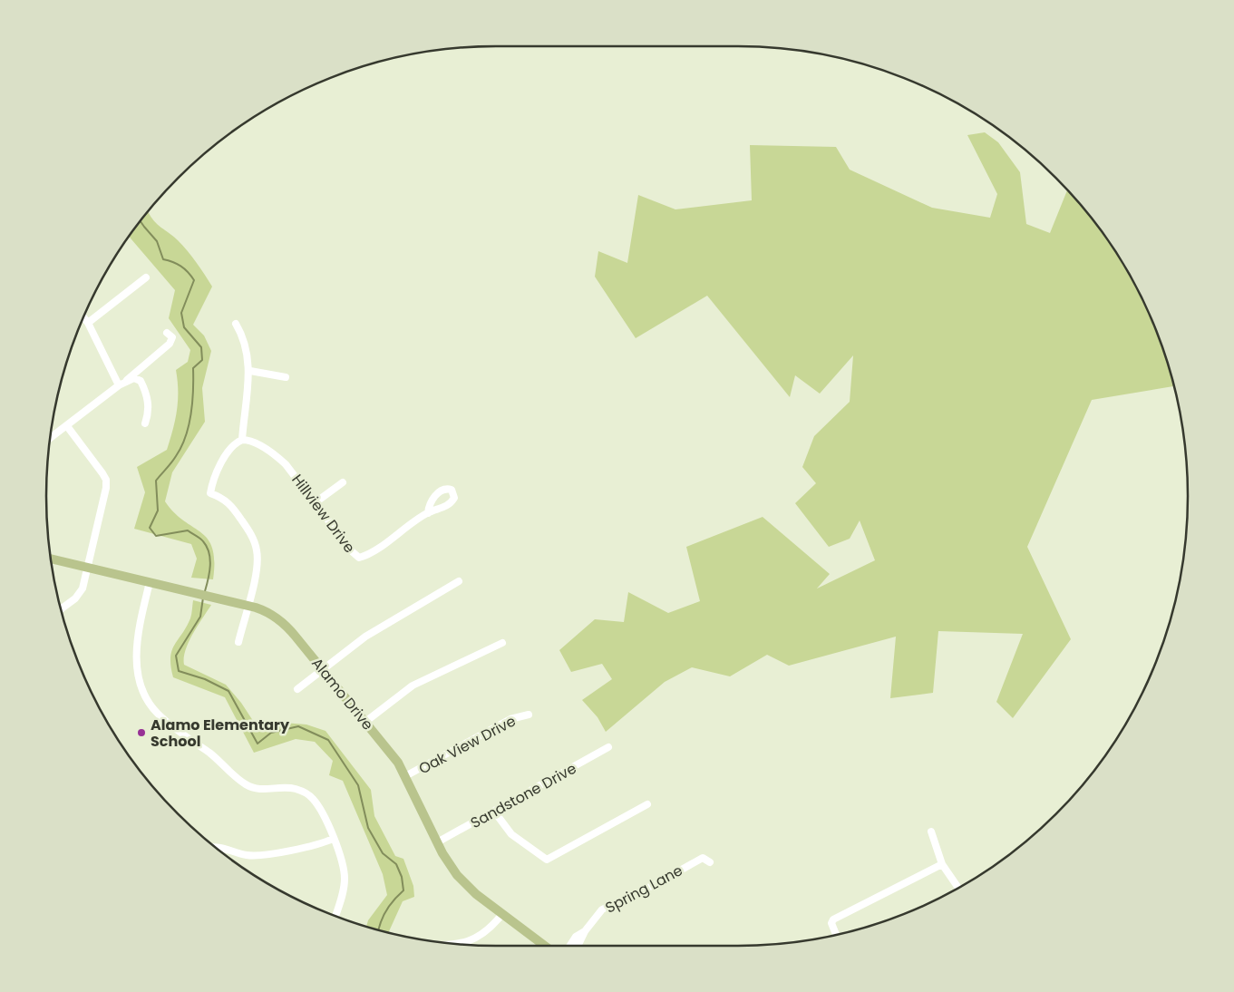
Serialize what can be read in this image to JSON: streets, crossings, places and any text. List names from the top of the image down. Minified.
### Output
{"streets":{"main road":["Alamo Drive"],"street":["Hillview Drive","Oak View Drive","Sandstone Drive","Spring Lane"]},"crossings":[["Alamo Drive","Oak View Drive"],["Alamo Drive","Sandstone Drive"]],"places":["Alamo Elementary School"]}
